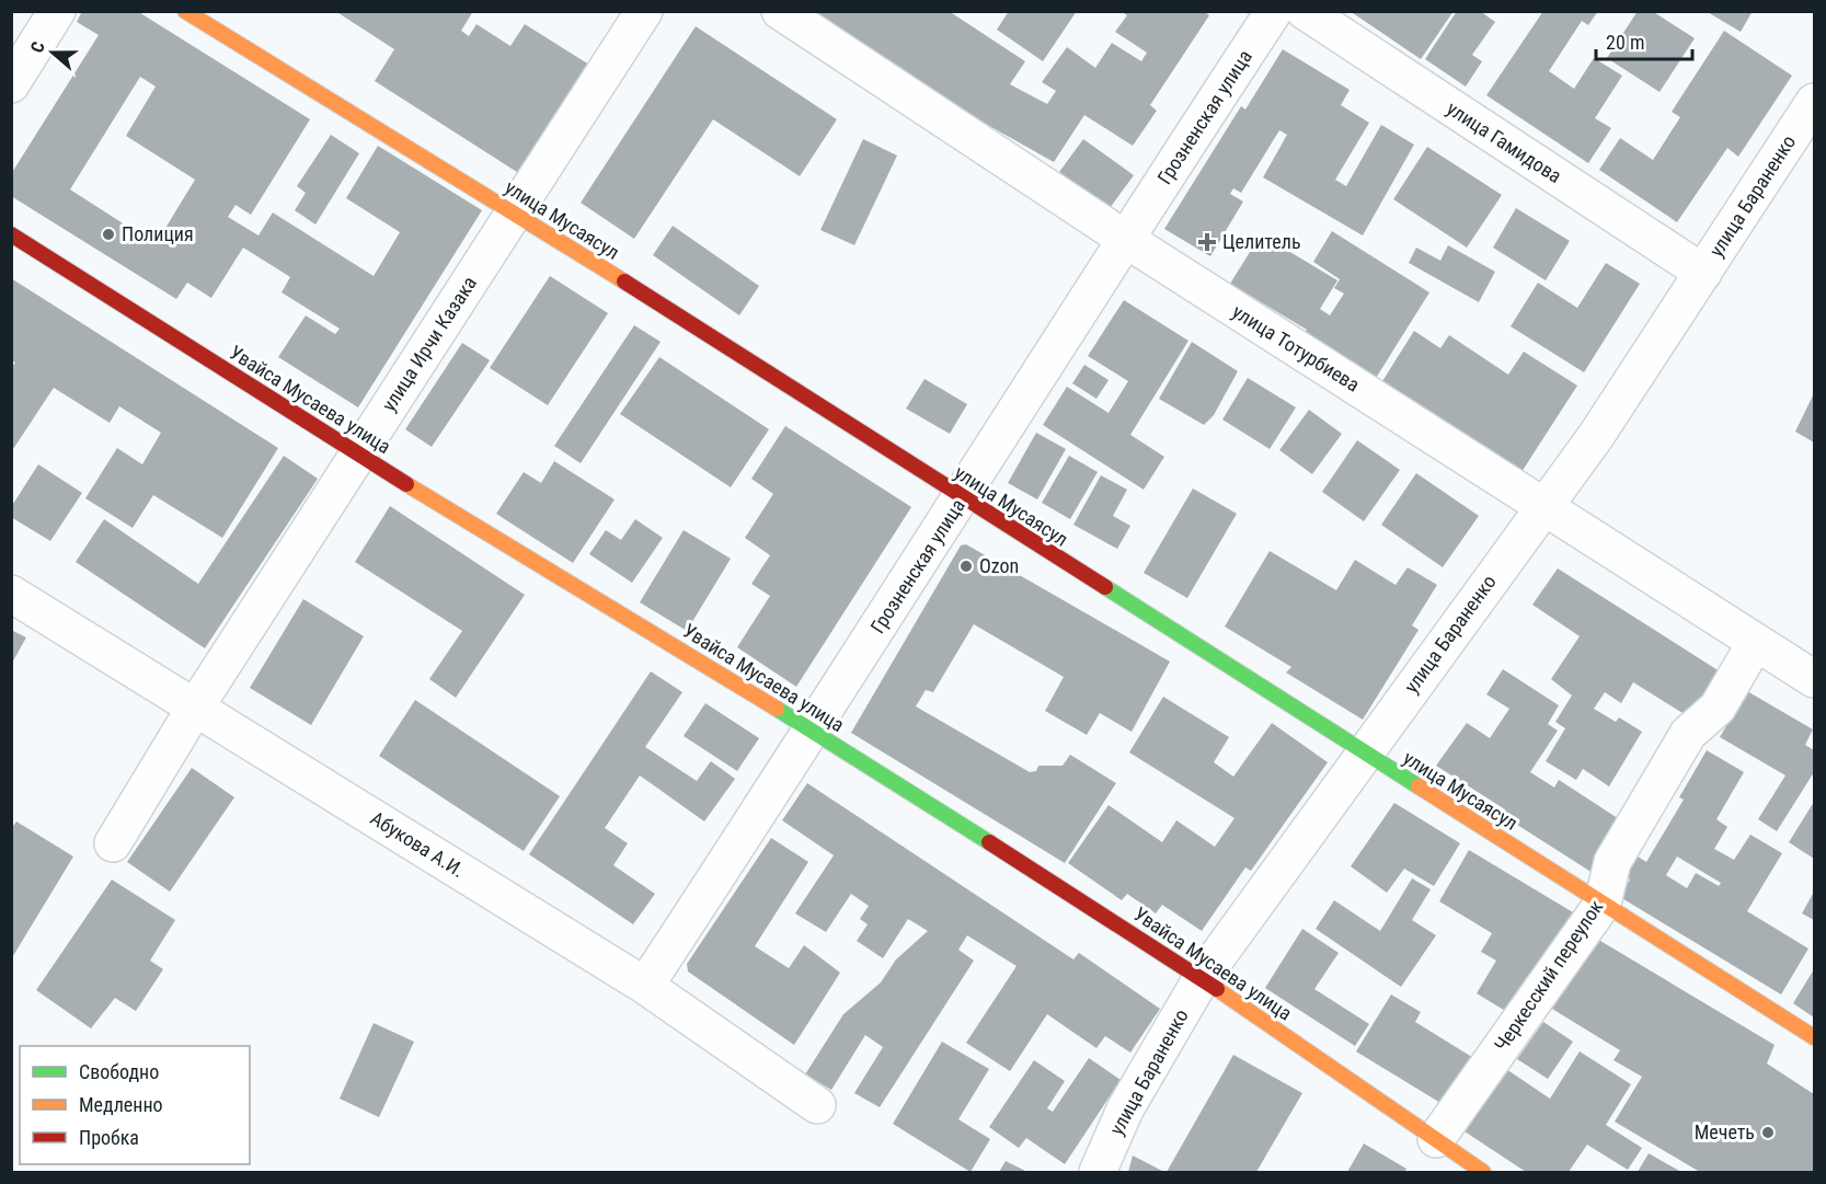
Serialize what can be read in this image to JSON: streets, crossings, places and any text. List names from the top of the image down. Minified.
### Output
{"streets":{"street":["Грозненская улица","улица Гамидова","улица Бараненко","улица Мусаясул","улица Ирчи Казака","улица Тотурбиева","Увайса Мусаева улица","Абукова А.И.","Черкесский переулок"]},"crossings":[["Грозненская улица","улица Мусаясул"],["Грозненская улица","улица Тотурбиева"],["Грозненская улица","Увайса Мусаева улица"],["Грозненская улица","Абукова А.И."],["улица Гамидова","улица Бараненко"],["улица Бараненко","улица Мусаясул"],["улица Бараненко","улица Тотурбиева"],["улица Бараненко","Увайса Мусаева улица"],["улица Мусаясул","улица Ирчи Казака"],["улица Мусаясул","Черкесский переулок"],["улица Ирчи Казака","Увайса Мусаева улица"],["улица Ирчи Казака","Абукова А.И."],["улица Тотурбиева","Черкесский переулок"],["Увайса Мусаева улица","Черкесский переулок"]],"places":{"other":["Полиция","Ozon","Мечеть"],"health":["Целитель"]},"legend":["Свободно","Медленно","Пробка"],"scale_bar":"20 m","north":"left"}
